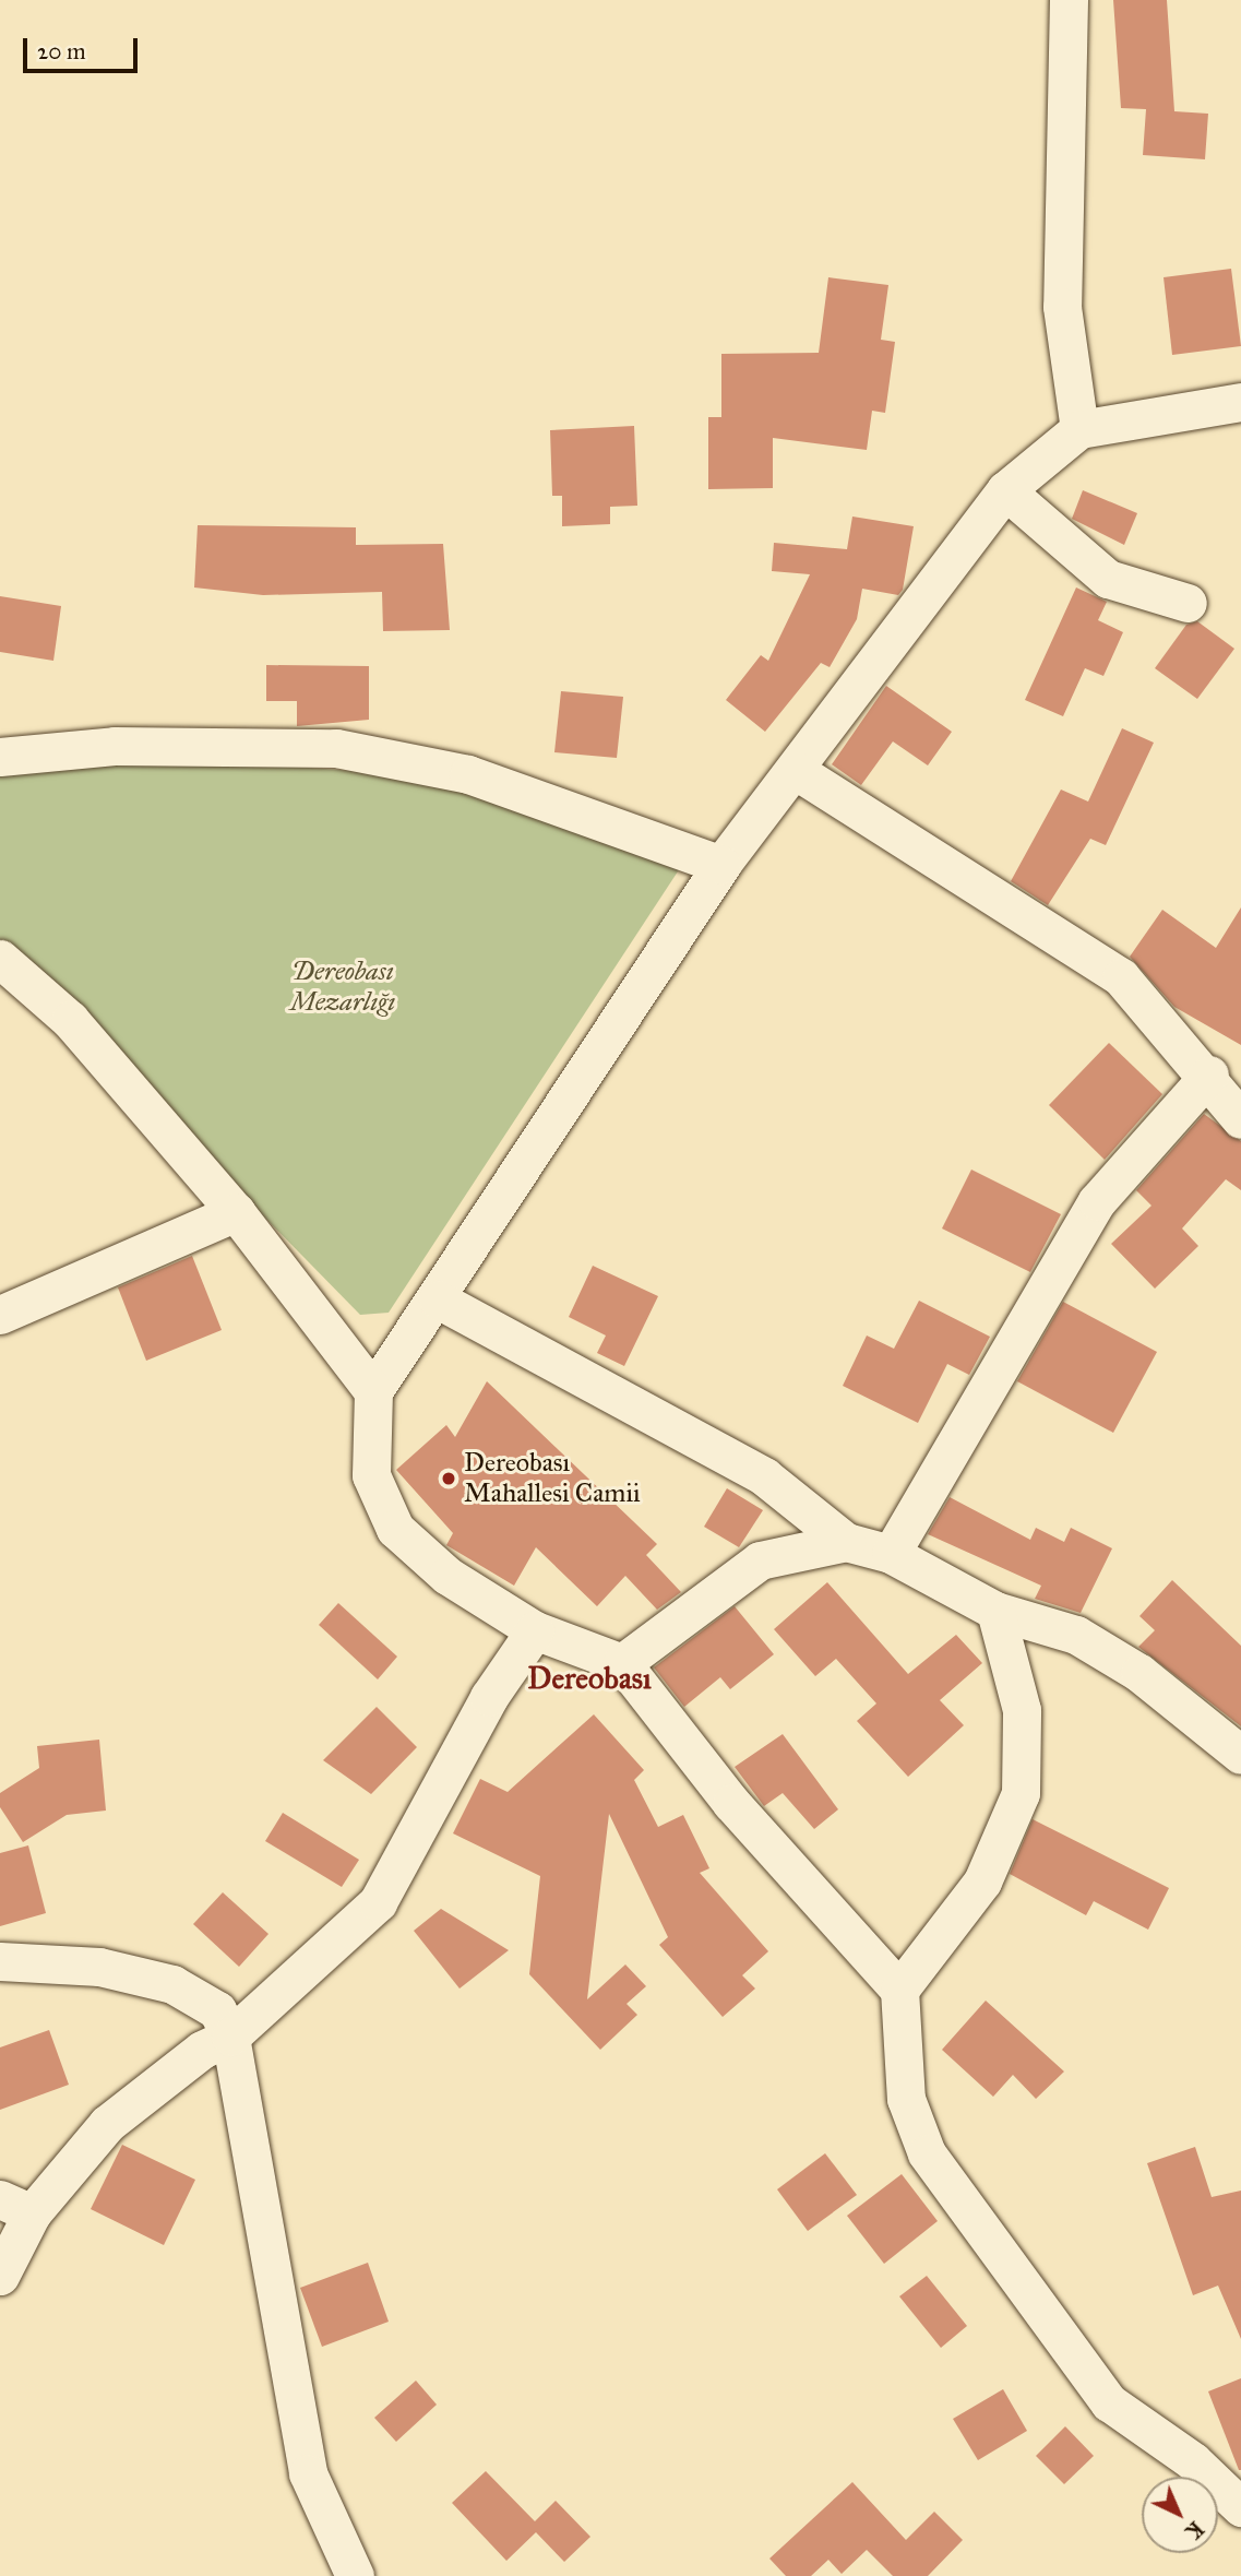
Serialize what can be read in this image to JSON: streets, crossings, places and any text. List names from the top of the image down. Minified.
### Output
{"districts":["Dereobası"],"parks":["Dereobası Mezarlığı"],"places":["Dereobası Mahallesi Camii"],"scale_bar":"20 m","north":"bottom right"}
